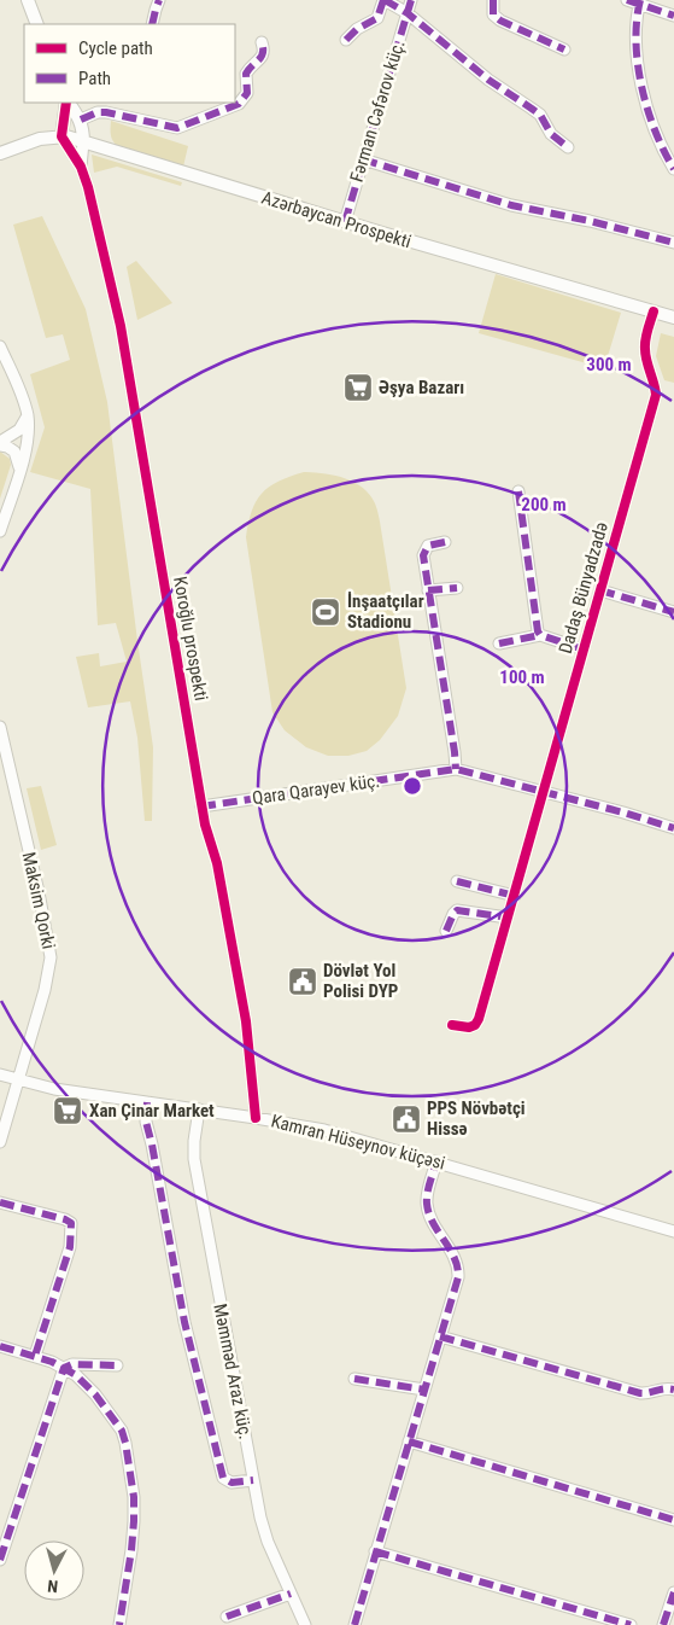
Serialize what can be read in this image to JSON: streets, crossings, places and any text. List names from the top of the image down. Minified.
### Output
{"streets":{"street":["Fərman Cəfərov küç.","Azərbaycan Prospekti","Dadaş Bünyadzadə","Koroğlu prospekti","Qara Qarayev küç.","Maksim Qorki","Kamran Hüseynov küçəsi","Məmməd Araz küç."]},"crossings":[["Fərman Cəfərov küç.","Azərbaycan Prospekti"],["Azərbaycan Prospekti","Dadaş Bünyadzadə"],["Dadaş Bünyadzadə","Qara Qarayev küç."],["Koroğlu prospekti","Qara Qarayev küç."],["Koroğlu prospekti","Kamran Hüseynov küçəsi"],["Maksim Qorki","Kamran Hüseynov küçəsi"],["Kamran Hüseynov küçəsi","Məmməd Araz küç."]],"places":{"supermarket":["Əşya Bazarı","Xan Çinar Market"],"sports":["İnşaatçılar Stadionu"],"public building":["Dövlət Yol Polisi DYP","PPS Növbətçi Hissə"]},"legend":["Cycle path","Path"],"north":"bottom","rings":["300 m","200 m","100 m"]}
